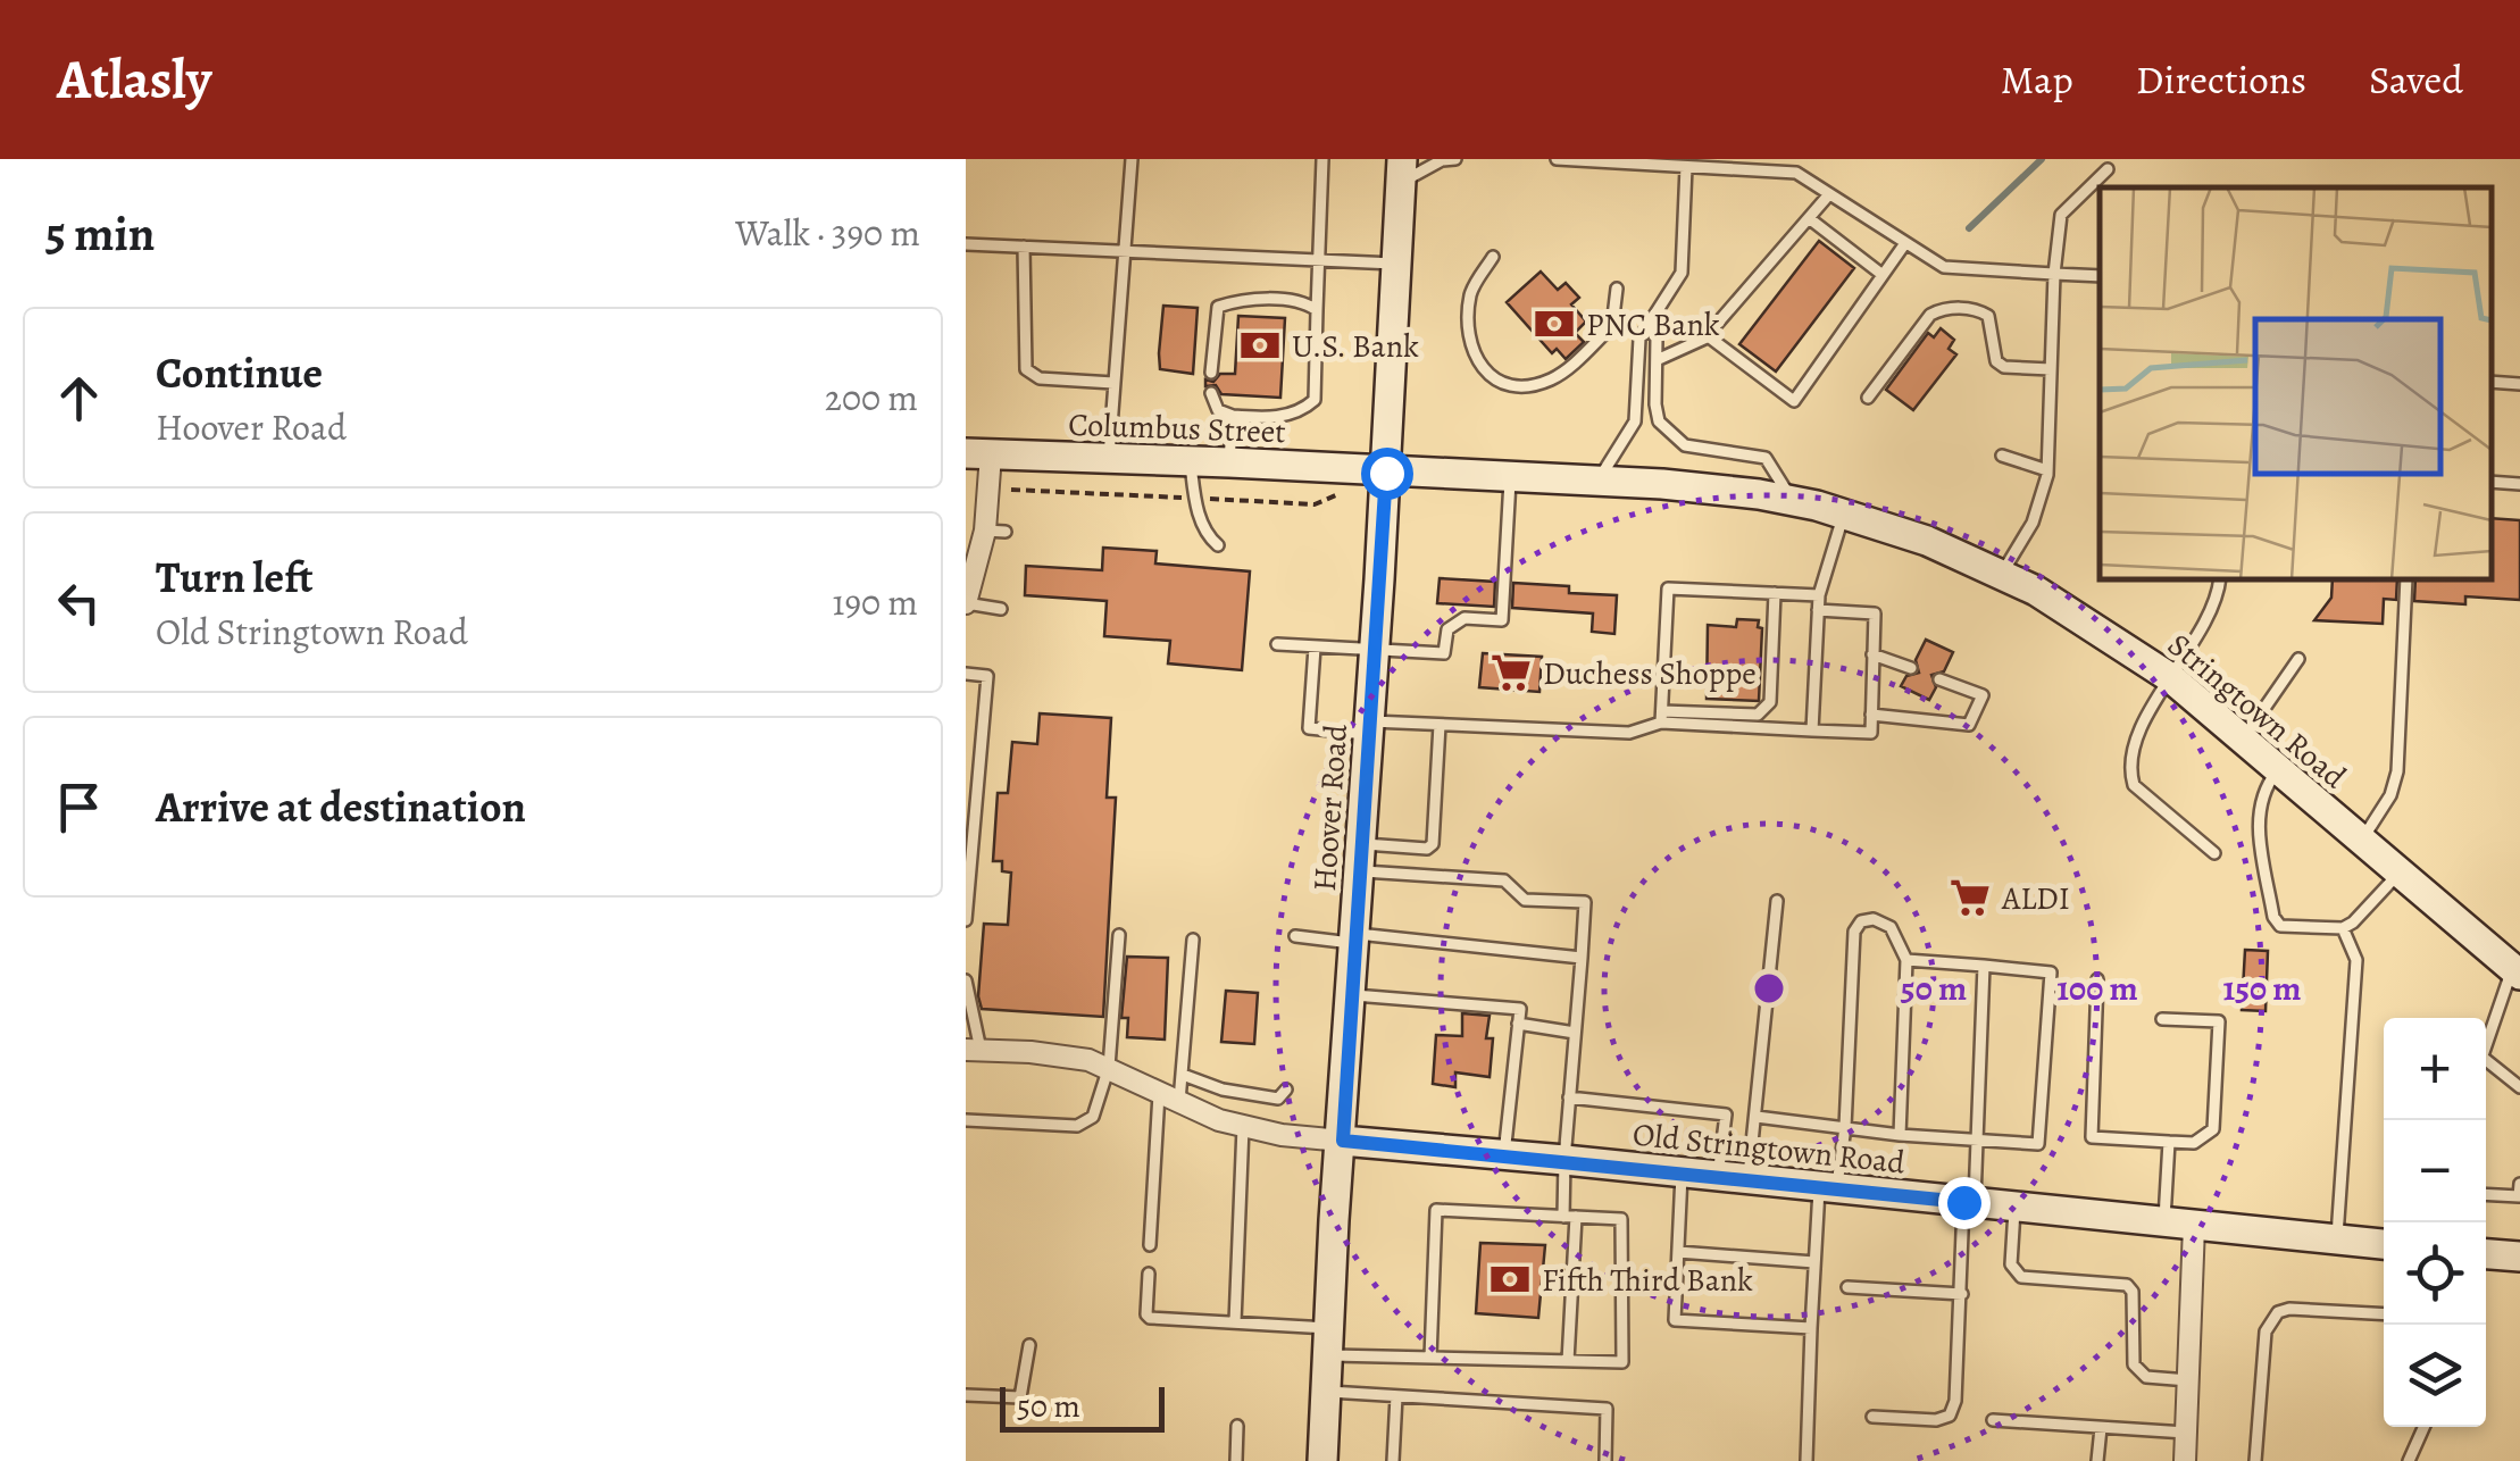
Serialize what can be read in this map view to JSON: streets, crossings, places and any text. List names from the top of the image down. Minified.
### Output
{"streets":{"main road":["Columbus Street","Stringtown Road","Hoover Road","Old Stringtown Road"]},"crossings":[["Columbus Street","Stringtown Road"],["Columbus Street","Hoover Road"],["Stringtown Road","Hoover Road"],["Hoover Road","Old Stringtown Road"]],"places":{"bank":["PNC Bank","U.S. Bank","Fifth Third Bank"],"supermarket":["Duchess Shoppe","ALDI"]},"scale_bar":"50 m","page":{"header":"Atlasly","nav":["Map","Directions","Saved"],"heading":["5 min","Walk · 390 m"],"list":[["Continue","Hoover Road","200 m"],["Turn left","Old Stringtown Road","190 m"],"Arrive at destination"],"map_buttons":["+","−"],"scale":"50 m"},"rings":["50 m","100 m","150 m"]}
